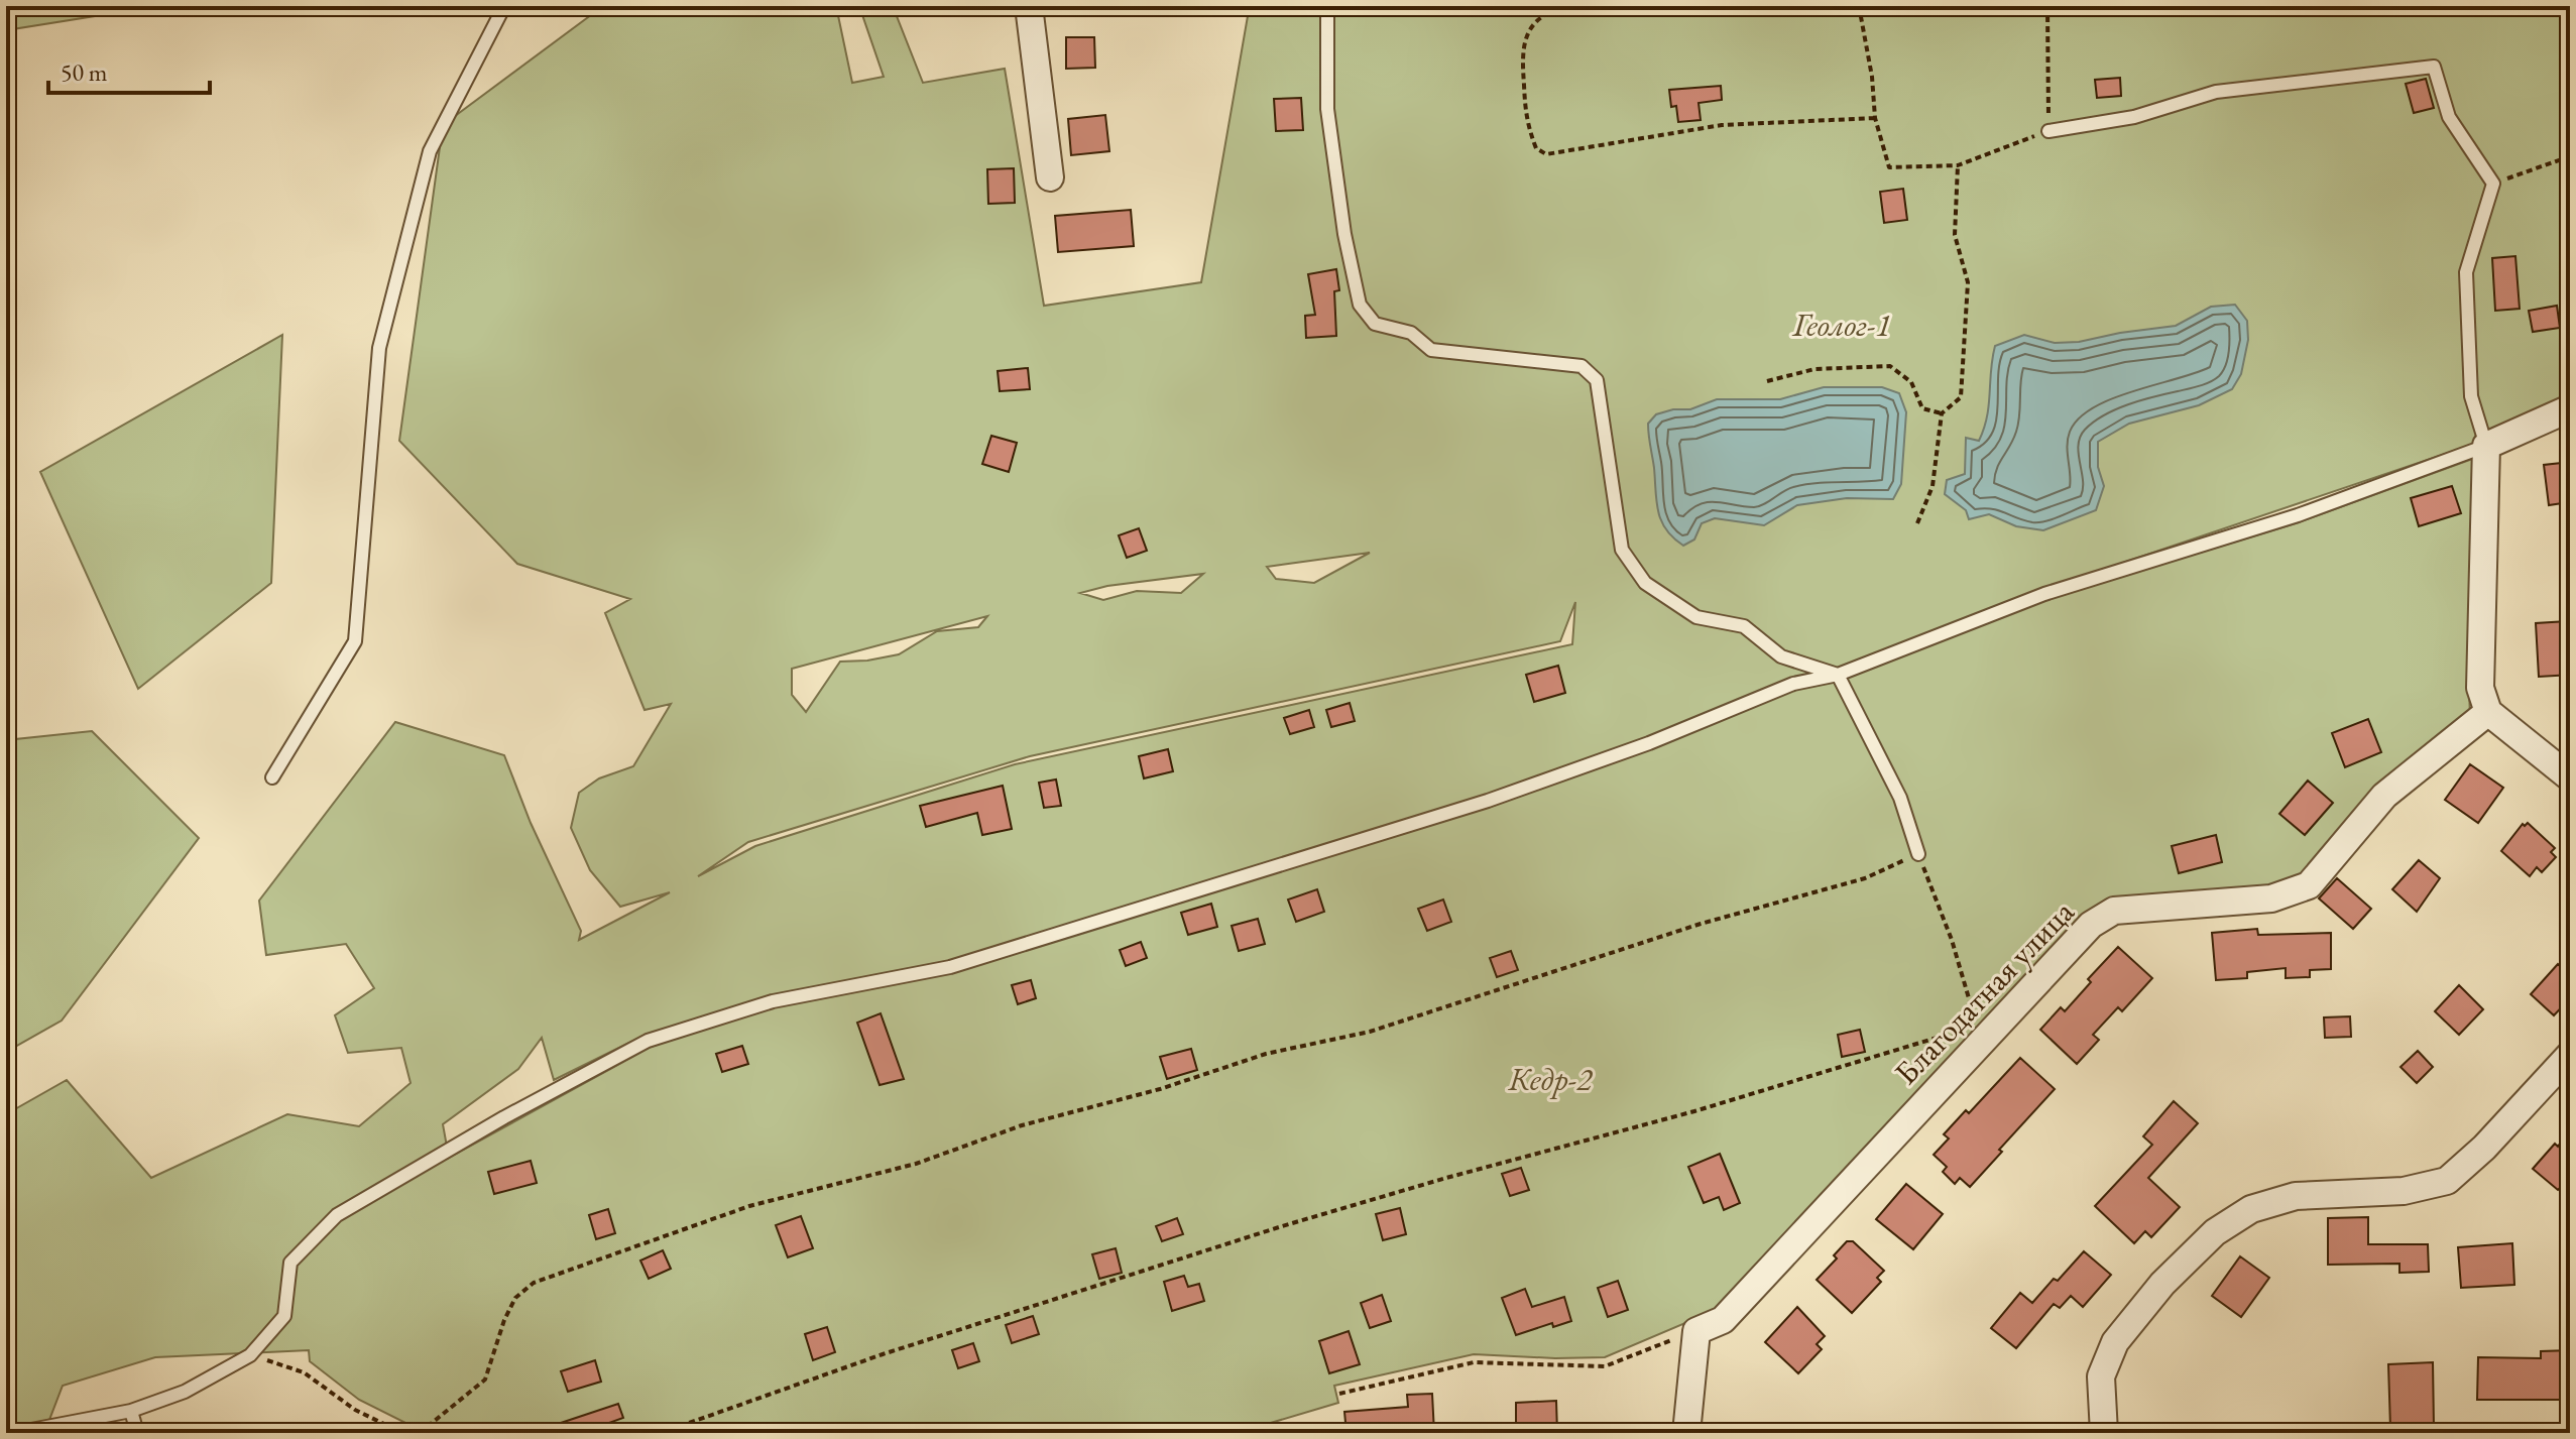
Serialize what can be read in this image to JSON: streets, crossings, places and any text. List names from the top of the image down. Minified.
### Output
{"streets":{"street":["Благодатная улица"]},"parks":["Геолог-1","Кедр-2"],"scale_bar":"50 m"}
